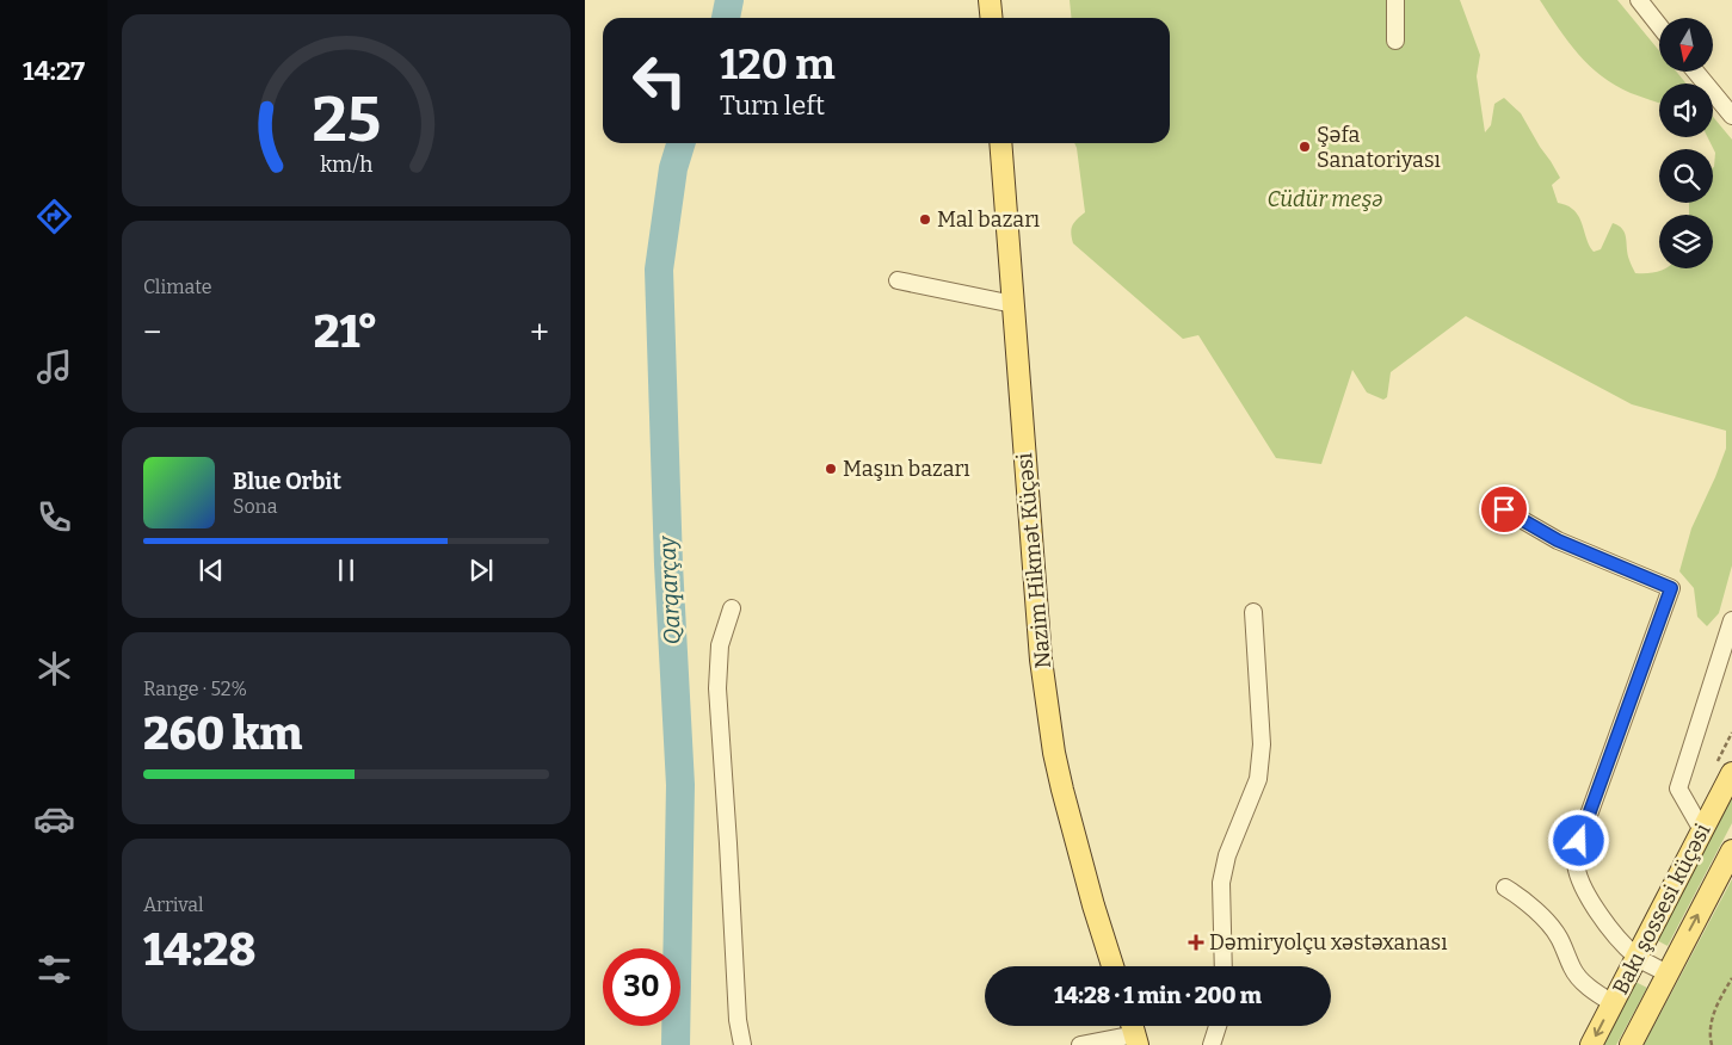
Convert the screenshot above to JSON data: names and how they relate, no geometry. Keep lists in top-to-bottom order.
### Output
{
  "streets": {
    "main road": ["Nazim Hikmət Küçəsi", "Bakı şossesi küçəsi"]
  },
  "water": ["Qarqarçay"],
  "parks": ["Cüdür meşə"],
  "places": {
    "other": ["Şəfa Sanatoriyası", "Mal bazarı", "Maşın bazarı"],
    "health": ["Dəmiryolçu xəstəxanası"]
  },
  "north": "bottom",
  "page": {
    "tabs": "14:27",
    "turn": ["120 m", "Turn left"],
    "tile": [
      "Climate",
      ["Range · 52%", "260 km"],
      ["Arrival", "14:28"]
    ],
    "heat": ["−", "21°", "+"],
    "song": ["Blue Orbit", "Sona"],
    "limit": "30",
    "trip": "14:28 · 1 min · 200 m",
    "gauge": ["25", "km/h"]
  }
}
